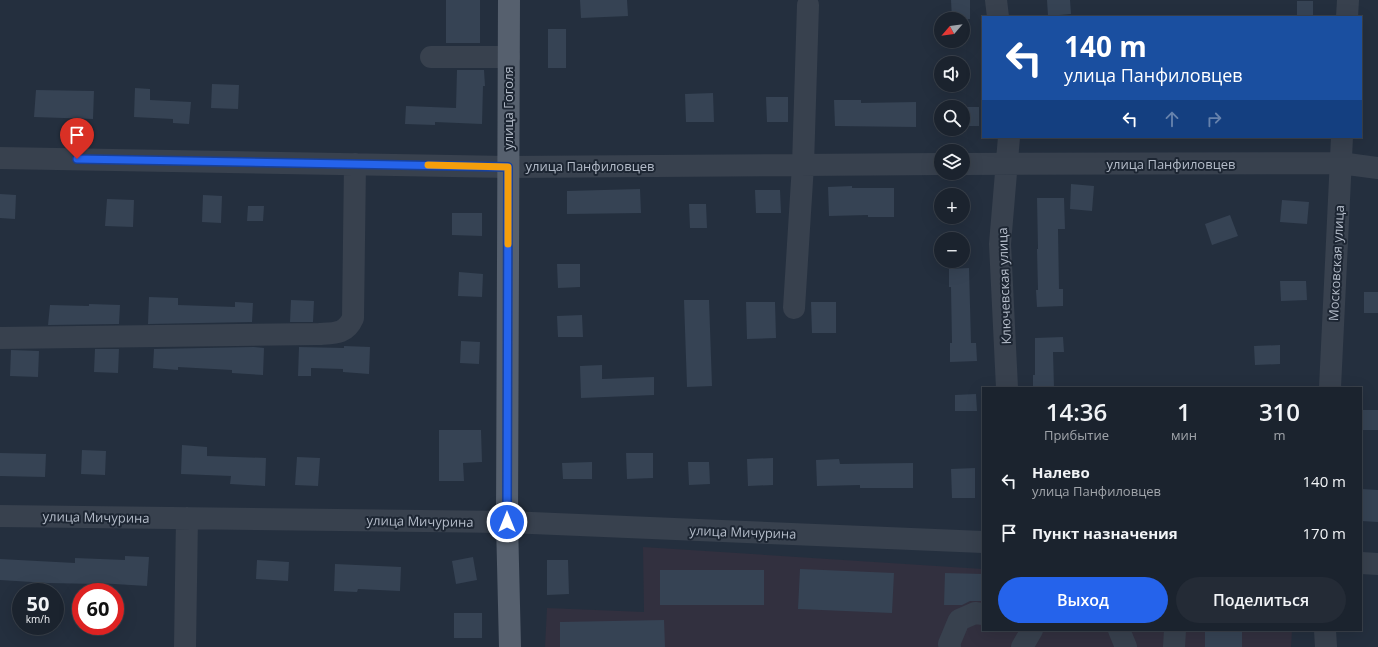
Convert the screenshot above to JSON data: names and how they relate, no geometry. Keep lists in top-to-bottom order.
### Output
{
  "streets": {
    "main road": ["улица Гоголя"],
    "street": [
      "улица Панфиловцев",
      "Московская улица",
      "Ключевская улица",
      "улица Мичурина"
    ]
  },
  "crossings": [
    ["улица Гоголя", "улица Панфиловцев"],
    ["улица Гоголя", "улица Мичурина"],
    ["улица Панфиловцев", "Московская улица"],
    ["улица Панфиловцев", "Ключевская улица"]
  ],
  "north": "bottom left",
  "page": {
    "map_buttons": ["+", "−"],
    "turn": ["140 m", "улица Панфиловцев"],
    "eta": [
      "14:36",
      "Прибытие",
      "1",
      "мин",
      "310",
      "m"
    ],
    "list": [
      {
        "name": "Налево",
        "note": "улица Панфиловцев",
        "value": "140 m"
      },
      {
        "name": "Пункт назначения",
        "value": "170 m"
      }
    ],
    "buttons": ["Выход", "Поделиться"],
    "speed": "50 km/h",
    "limit": "60"
  }
}
